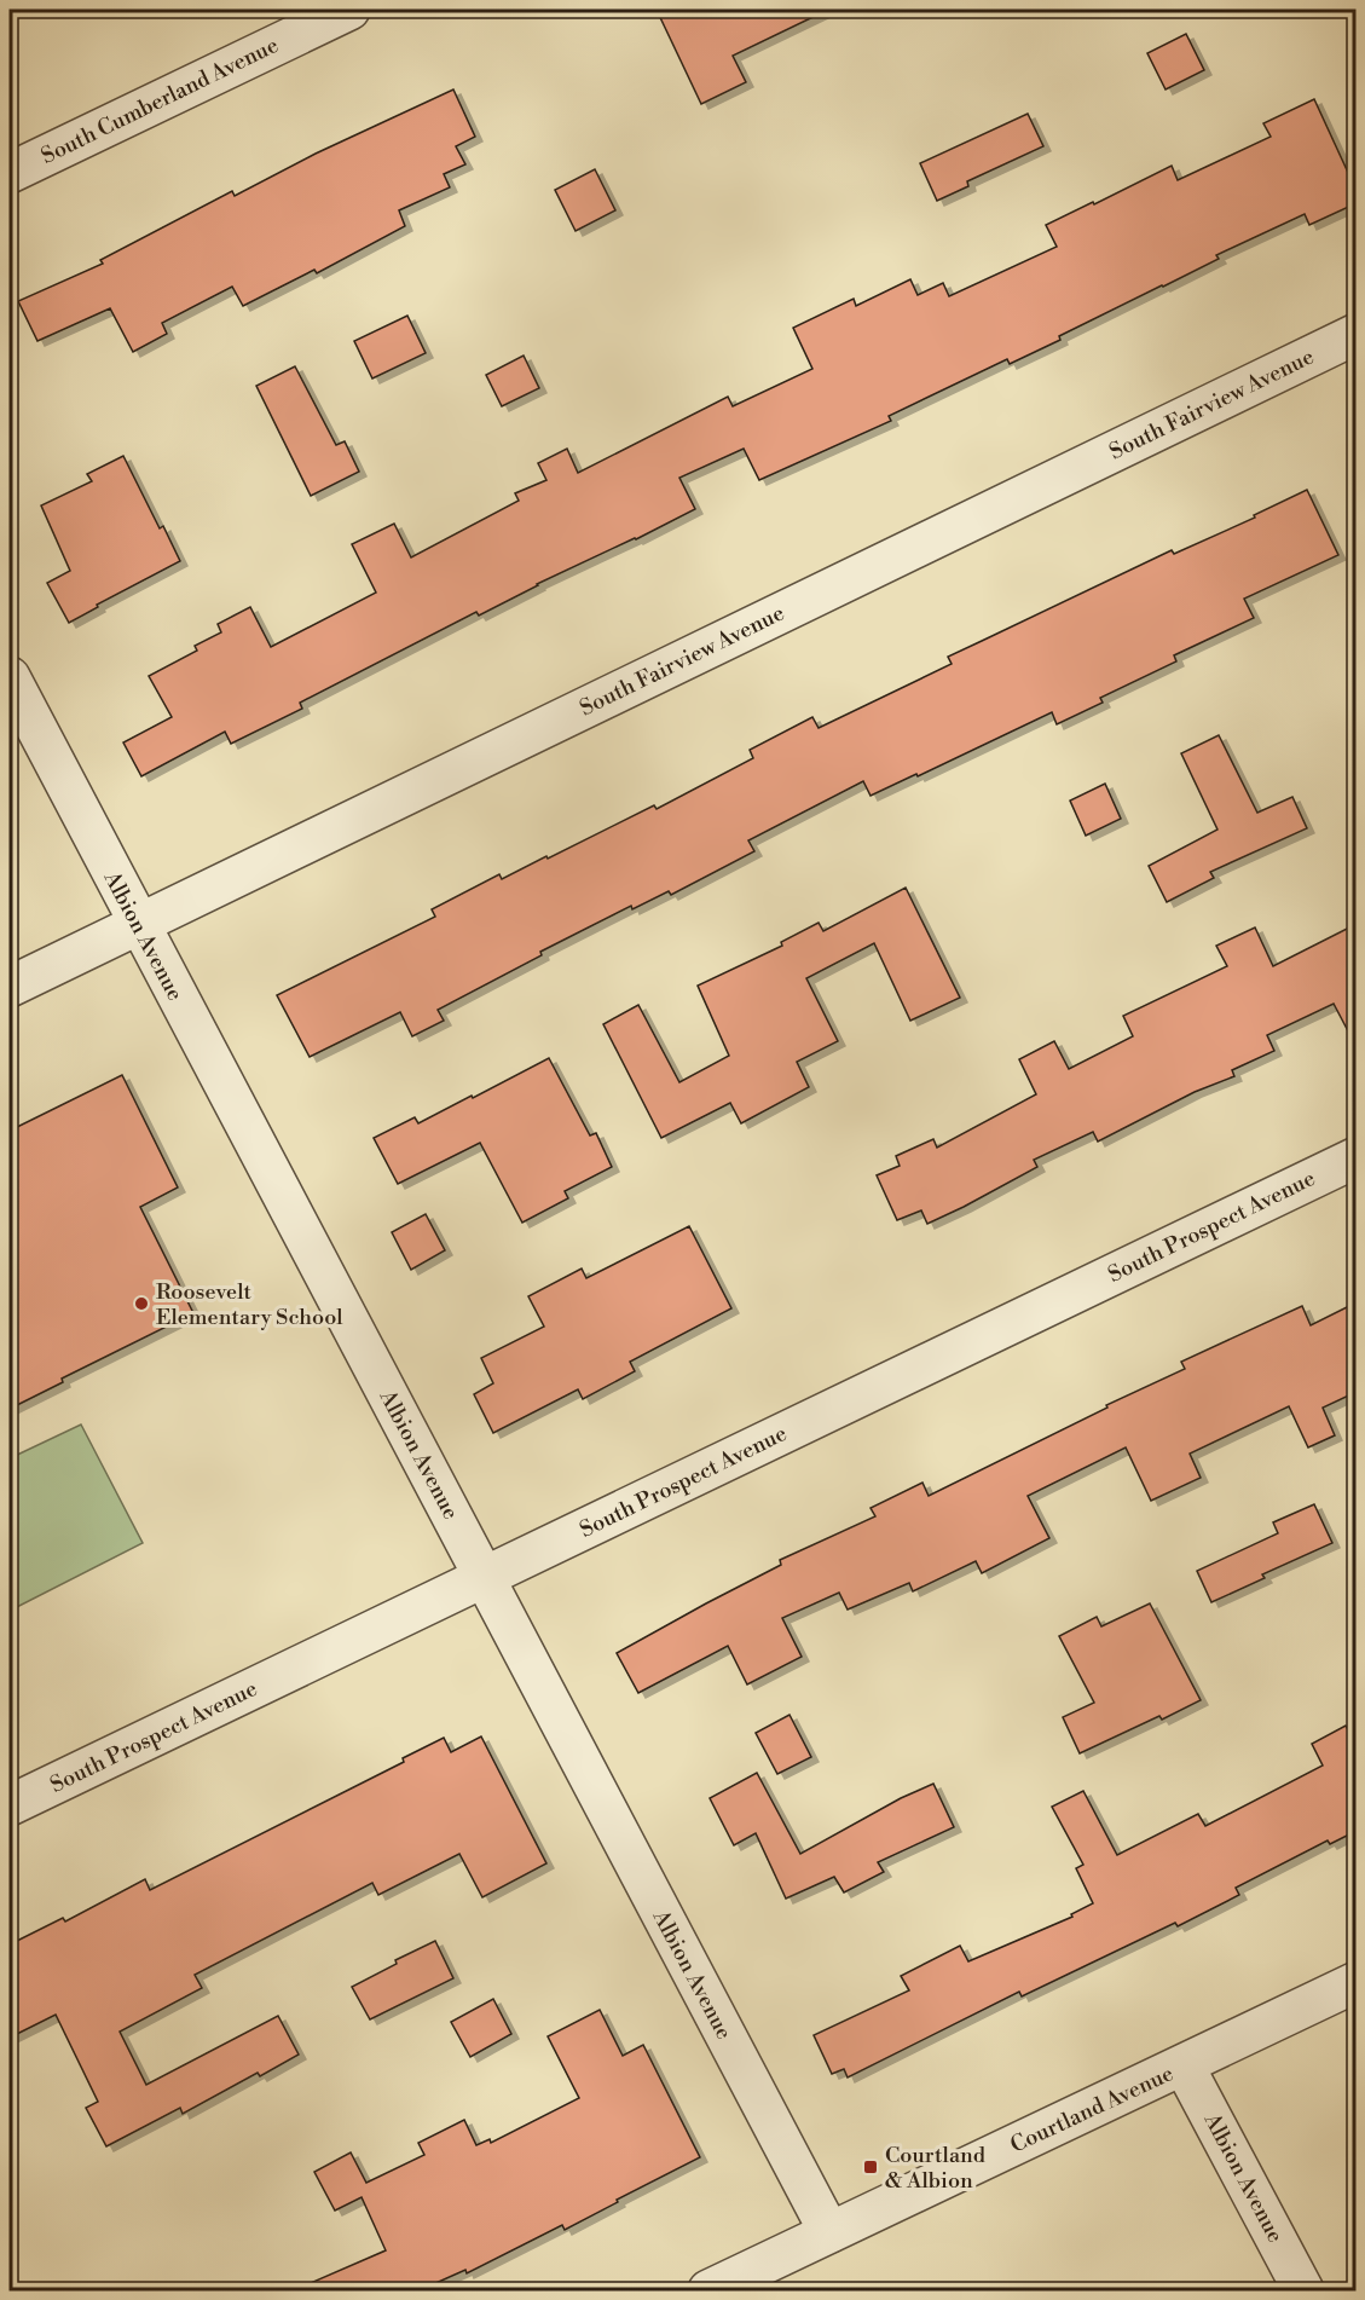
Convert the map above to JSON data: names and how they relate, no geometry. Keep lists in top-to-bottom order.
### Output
{
  "streets": {
    "street": [
      "South Cumberland Avenue",
      "South Fairview Avenue",
      "Albion Avenue",
      "South Prospect Avenue",
      "Courtland Avenue"
    ]
  },
  "crossings": [
    ["South Fairview Avenue", "Albion Avenue"],
    ["Albion Avenue", "South Prospect Avenue"],
    ["Albion Avenue", "Courtland Avenue"]
  ],
  "places": {
    "other": ["Roosevelt Elementary School"],
    "transit": ["Courtland & Albion"]
  }
}
